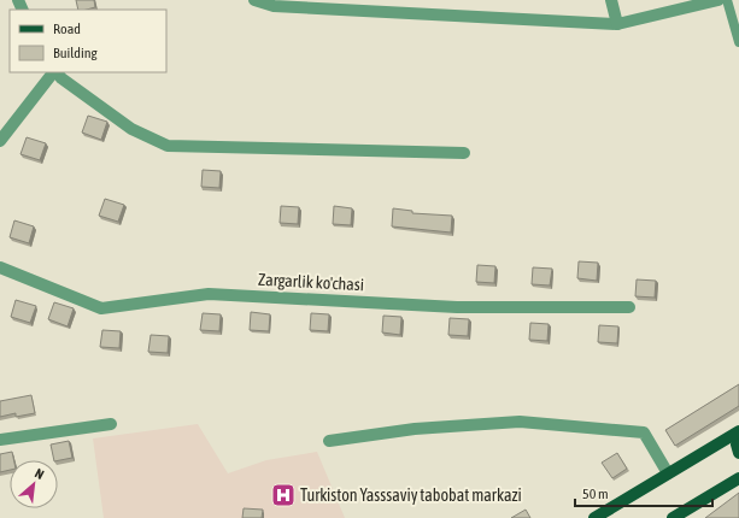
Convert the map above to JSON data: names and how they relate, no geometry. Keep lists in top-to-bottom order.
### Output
{
  "streets": {
    "street": ["Zargarlik ko'chasi"]
  },
  "places": {
    "hospital": ["Turkiston Yasssaviy tabobat markazi"]
  },
  "legend": ["Road", "Building"],
  "scale_bar": "50 m",
  "north": "top right"
}
